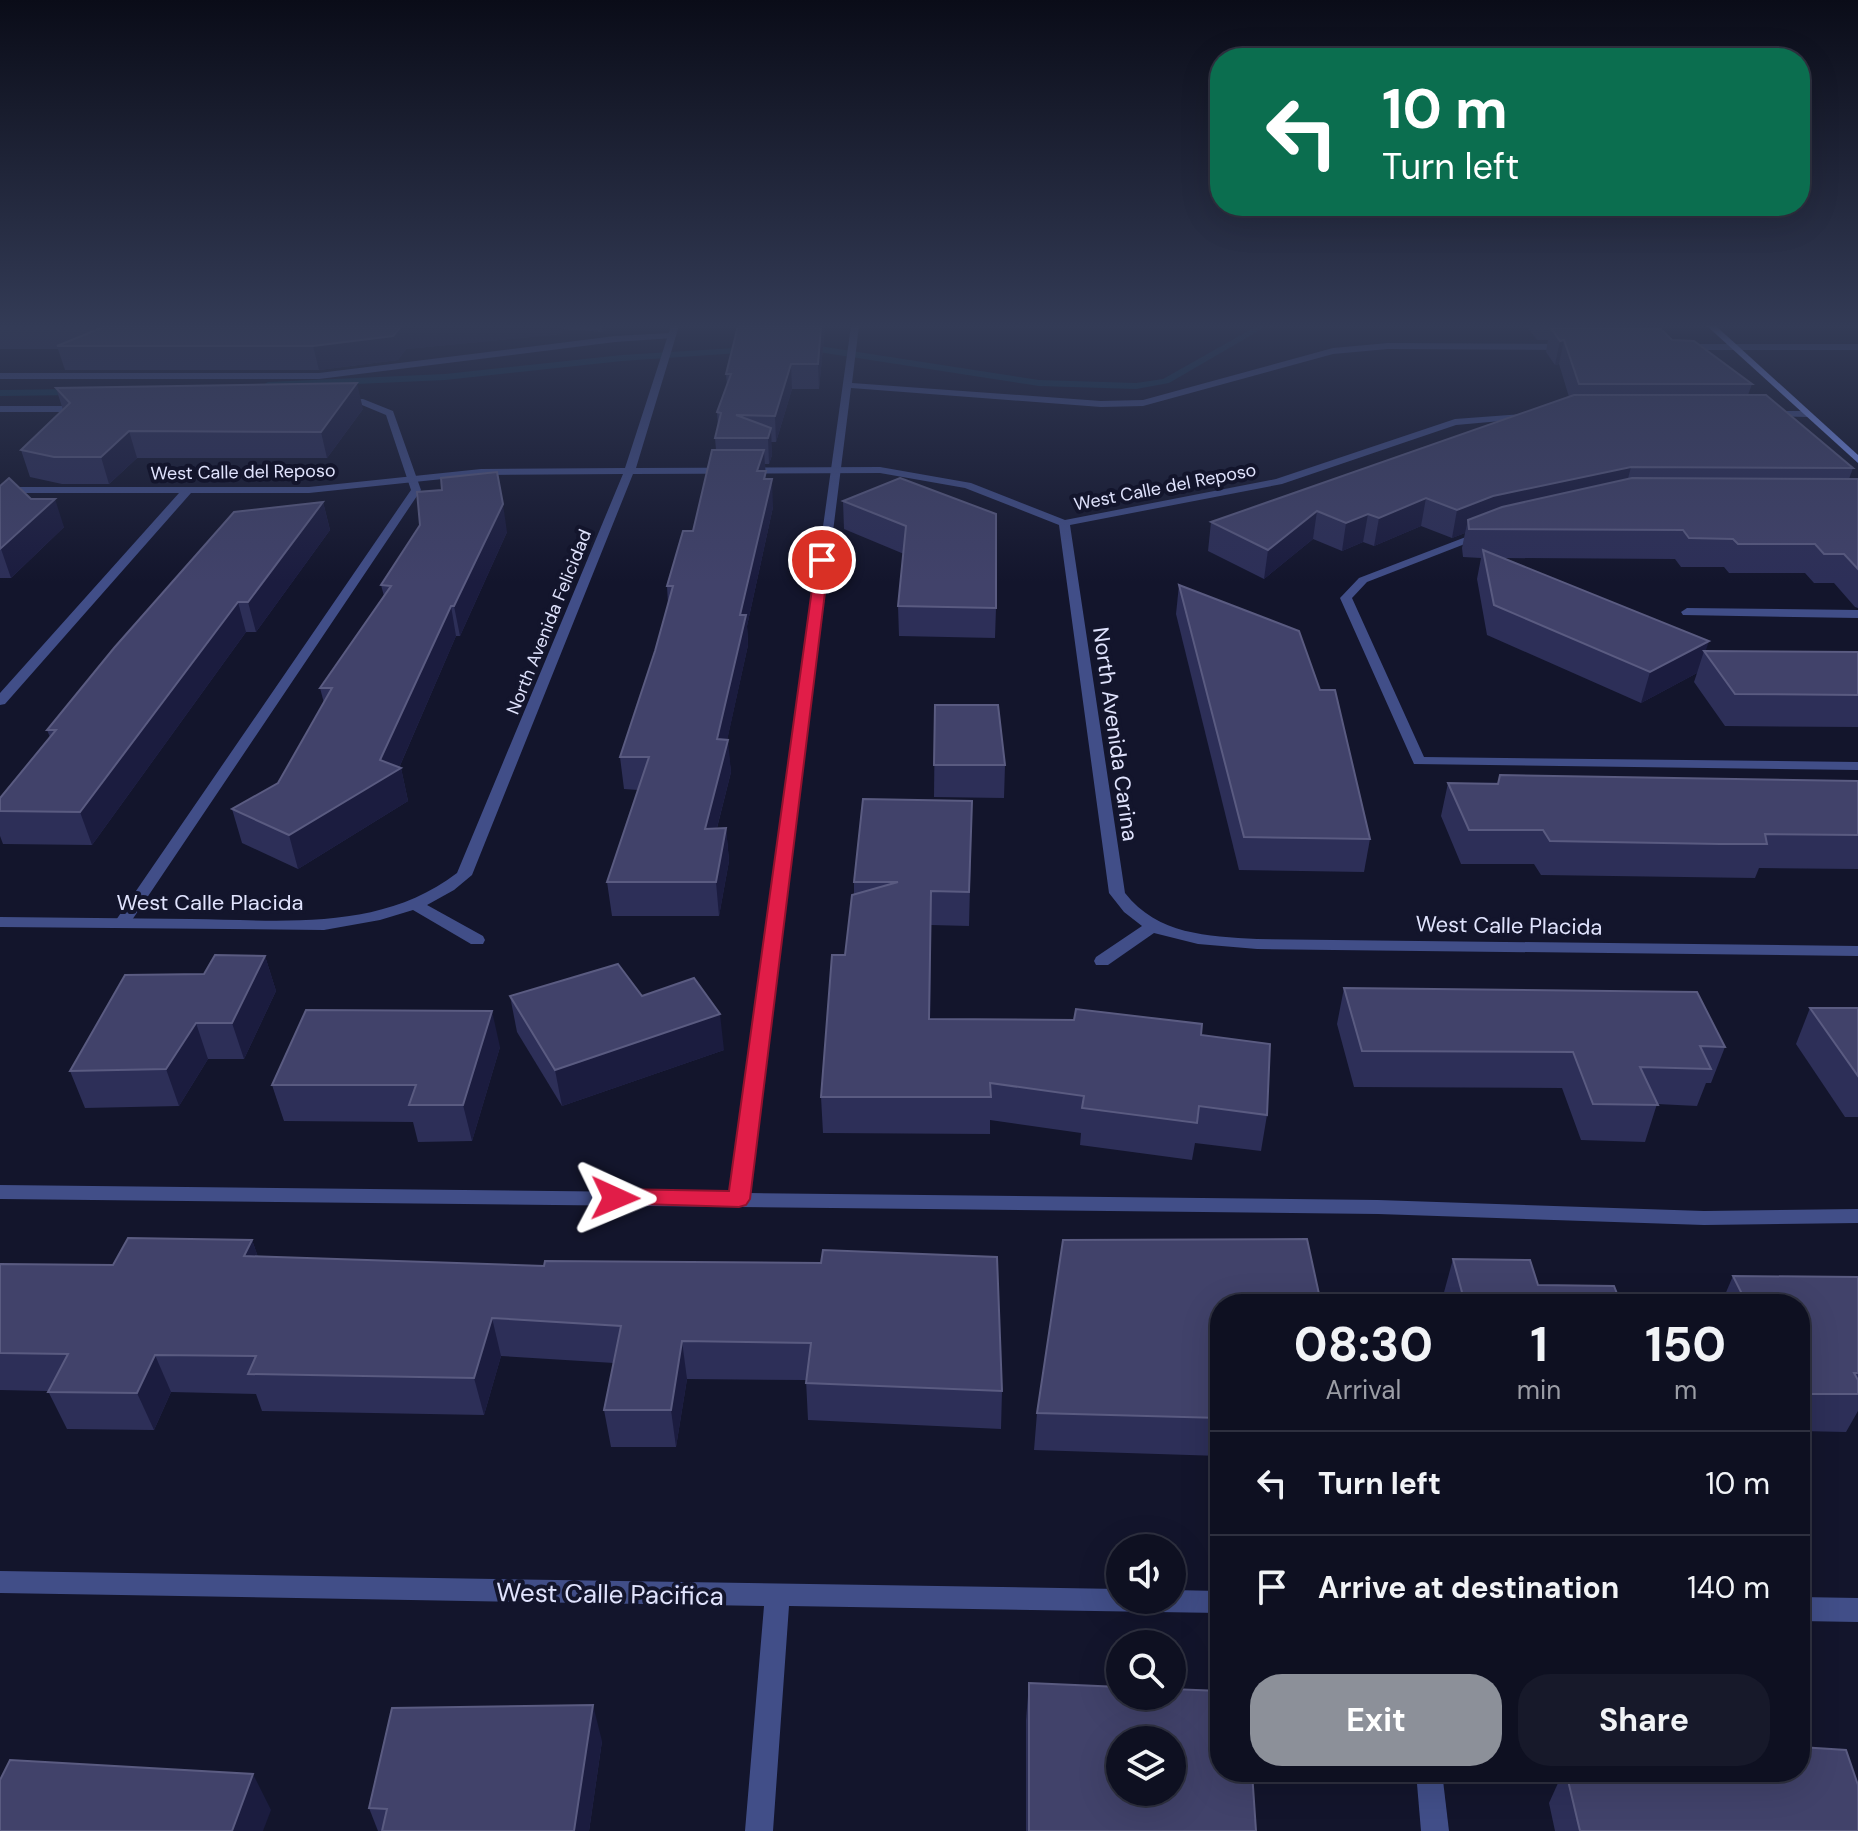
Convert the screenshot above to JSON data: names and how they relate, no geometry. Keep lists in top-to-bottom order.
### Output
{
  "streets": {
    "street": [
      "West Calle del Reposo",
      "North Avenida Felicidad",
      "North Avenida Carina",
      "West Calle Placida",
      "West Calle Pacifica"
    ]
  },
  "crossings": [
    ["West Calle del Reposo", "North Avenida Felicidad"],
    ["West Calle del Reposo", "North Avenida Carina"],
    ["North Avenida Felicidad", "West Calle Placida"],
    ["North Avenida Carina", "West Calle Placida"]
  ],
  "page": {
    "turn": ["10 m", "Turn left"],
    "eta": [
      "08:30",
      "Arrival",
      "1",
      "min",
      "150",
      "m"
    ],
    "list": [
      {
        "name": "Turn left",
        "value": "10 m"
      },
      {
        "name": "Arrive at destination",
        "value": "140 m"
      }
    ],
    "buttons": ["Exit", "Share"]
  }
}
